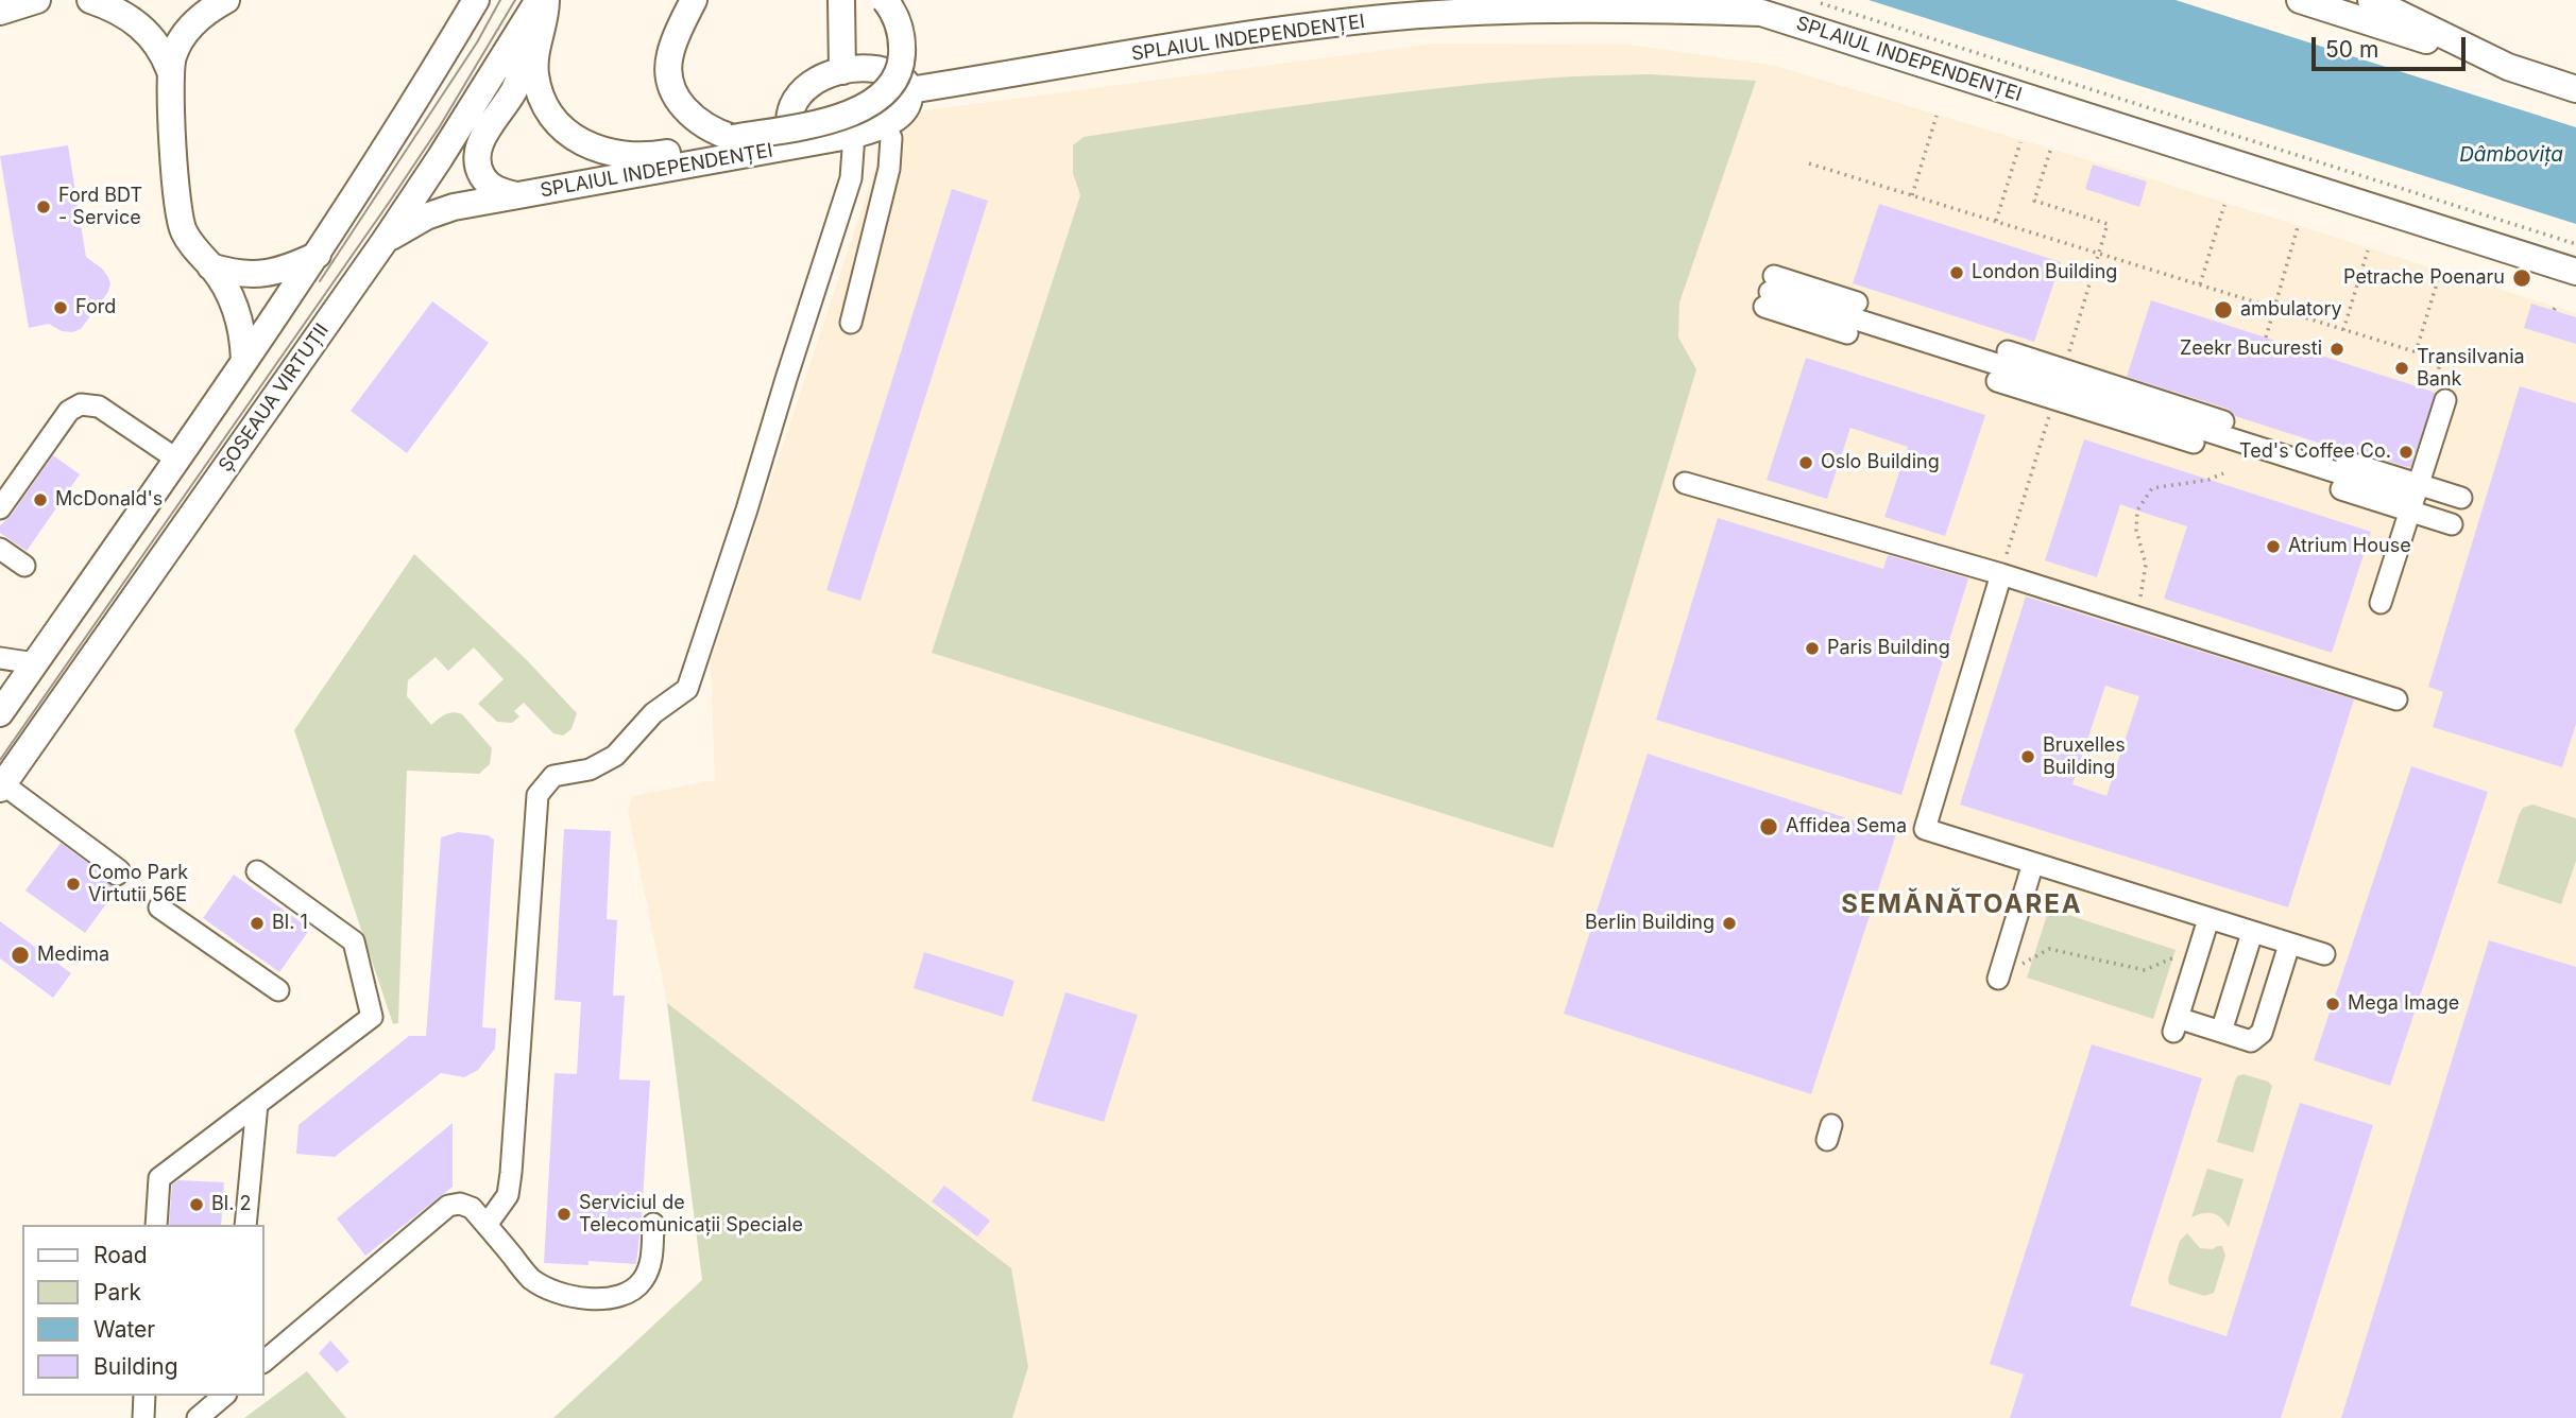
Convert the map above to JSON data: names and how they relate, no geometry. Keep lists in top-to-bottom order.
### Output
{
  "streets": {
    "main road": ["SPLAIUL INDEPENDENȚEI", "ȘOSEAUA VIRTUȚII"]
  },
  "crossings": [
    ["SPLAIUL INDEPENDENȚEI", "ȘOSEAUA VIRTUȚII"]
  ],
  "districts": ["SEMĂNĂTOAREA"],
  "water": ["Dâmbovița"],
  "places": [
    "Ford BDT - Service",
    "London Building",
    "Petrache Poenaru",
    "Ford",
    "ambulatory",
    "Zeekr Bucuresti",
    "Transilvania Bank",
    "Ted's Coffee Co.",
    "Oslo Building",
    "McDonald's",
    "Atrium House",
    "Paris Building",
    "Bruxelles Building",
    "Affidea Sema",
    "Como Park Virtutii 56E",
    "Bl. 1",
    "Berlin Building",
    "Medima",
    "Mega Image",
    "Bl. 2",
    "Serviciul de Telecomunicații Speciale"
  ],
  "legend": [
    "Road",
    "Park",
    "Water",
    "Building"
  ],
  "scale_bar": "50 m"
}
